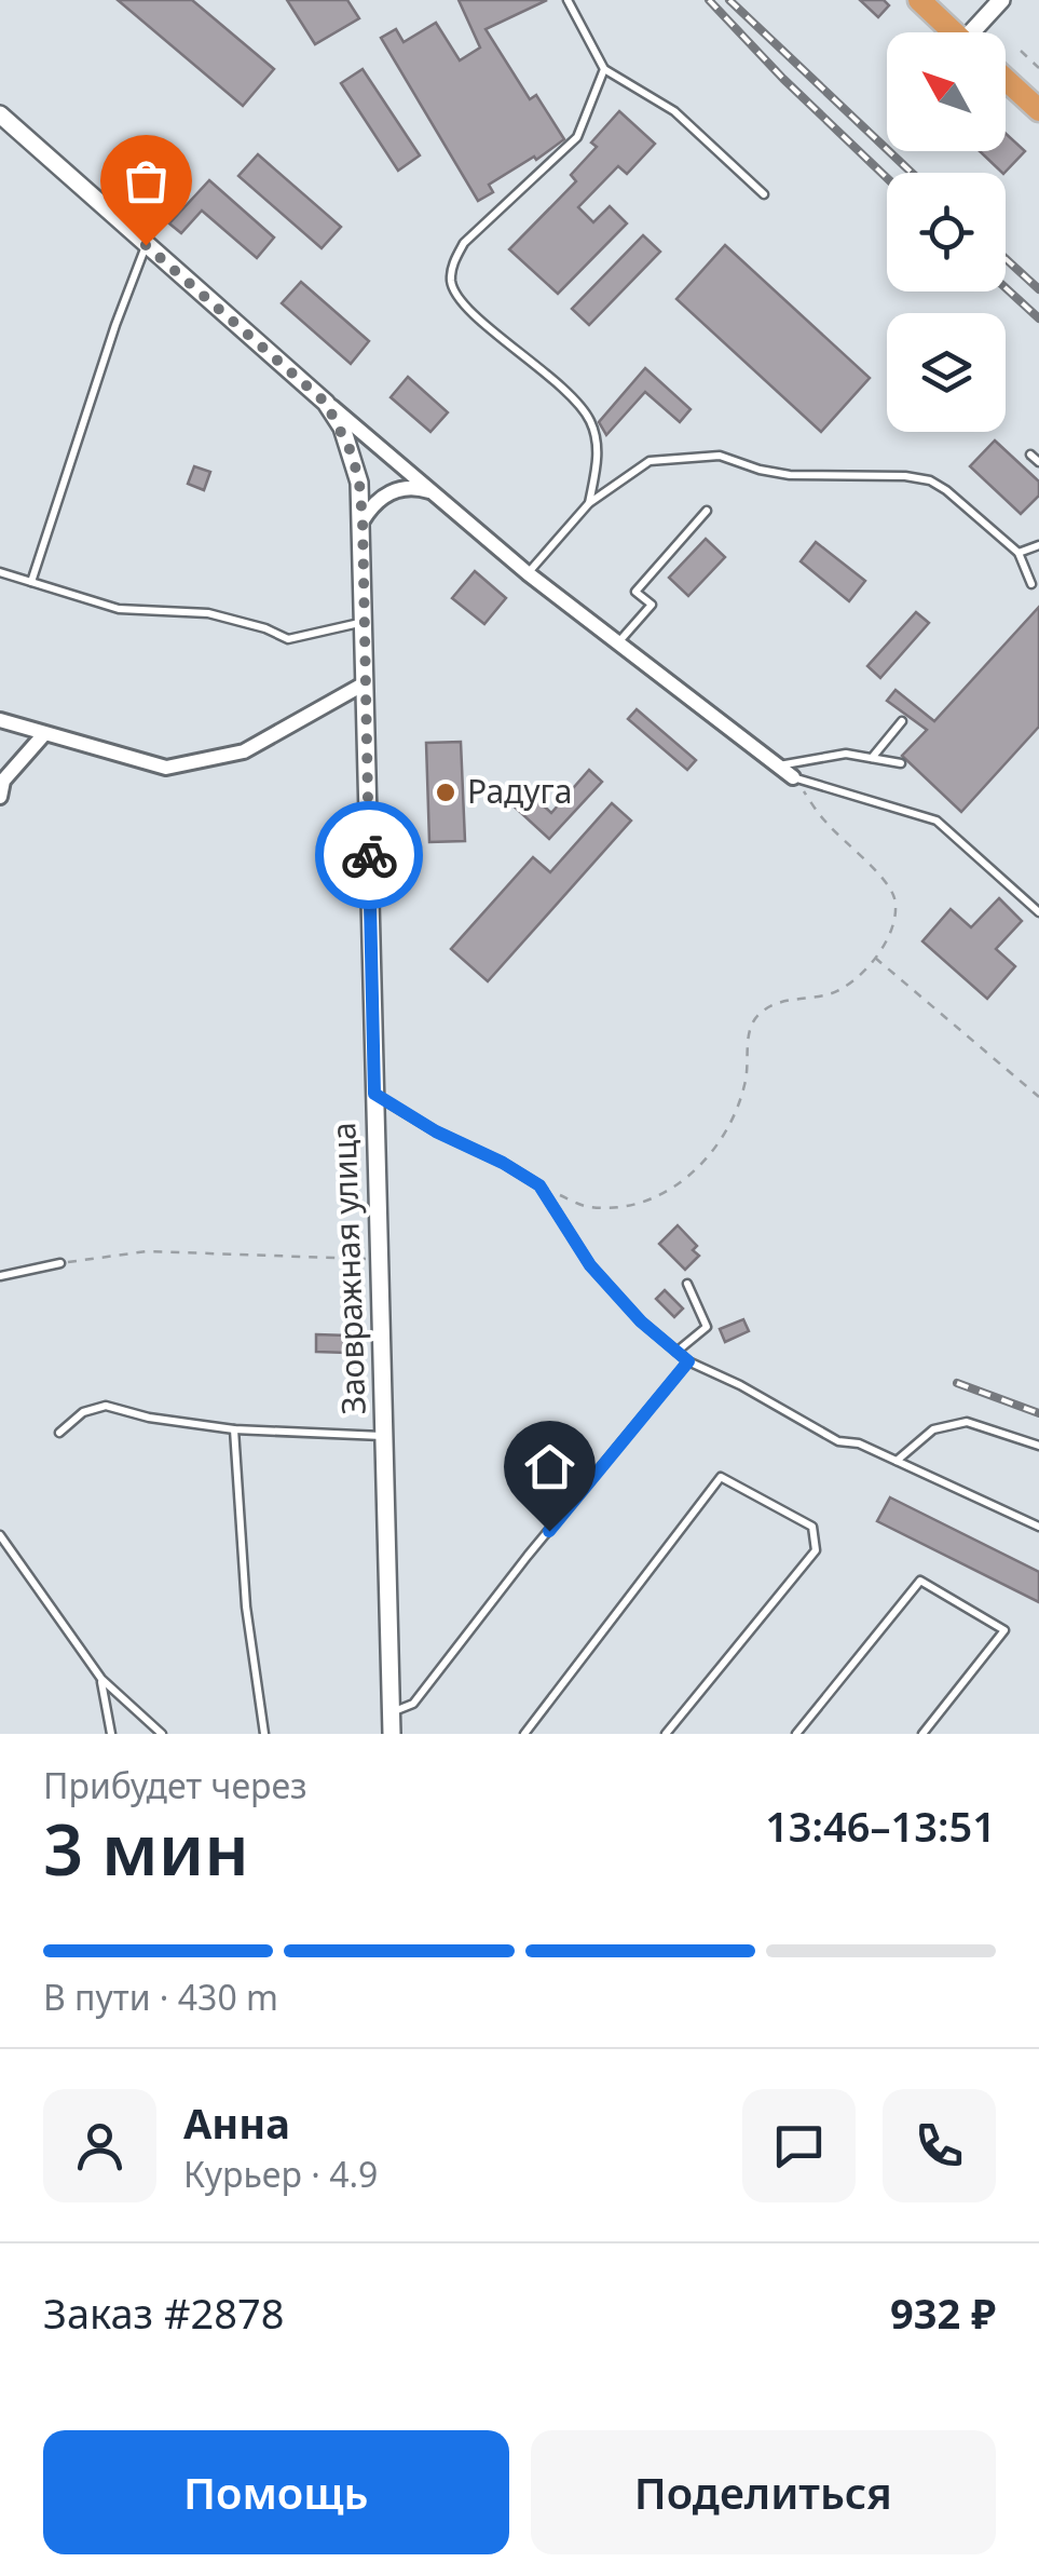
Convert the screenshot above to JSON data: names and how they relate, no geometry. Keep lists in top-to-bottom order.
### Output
{
  "streets": {
    "street": ["Заовражная улица"]
  },
  "places": ["Радуга"],
  "north": "top left",
  "page": {
    "heading": ["3 мин", "Прибудет через", "13:46–13:51"],
    "panel": [
      "Анна",
      "Курьер · 4.9",
      "Заказ #2878",
      "932 ₽"
    ],
    "bar": "В пути · 430 m",
    "buttons": ["Помощь", "Поделиться"]
  }
}
